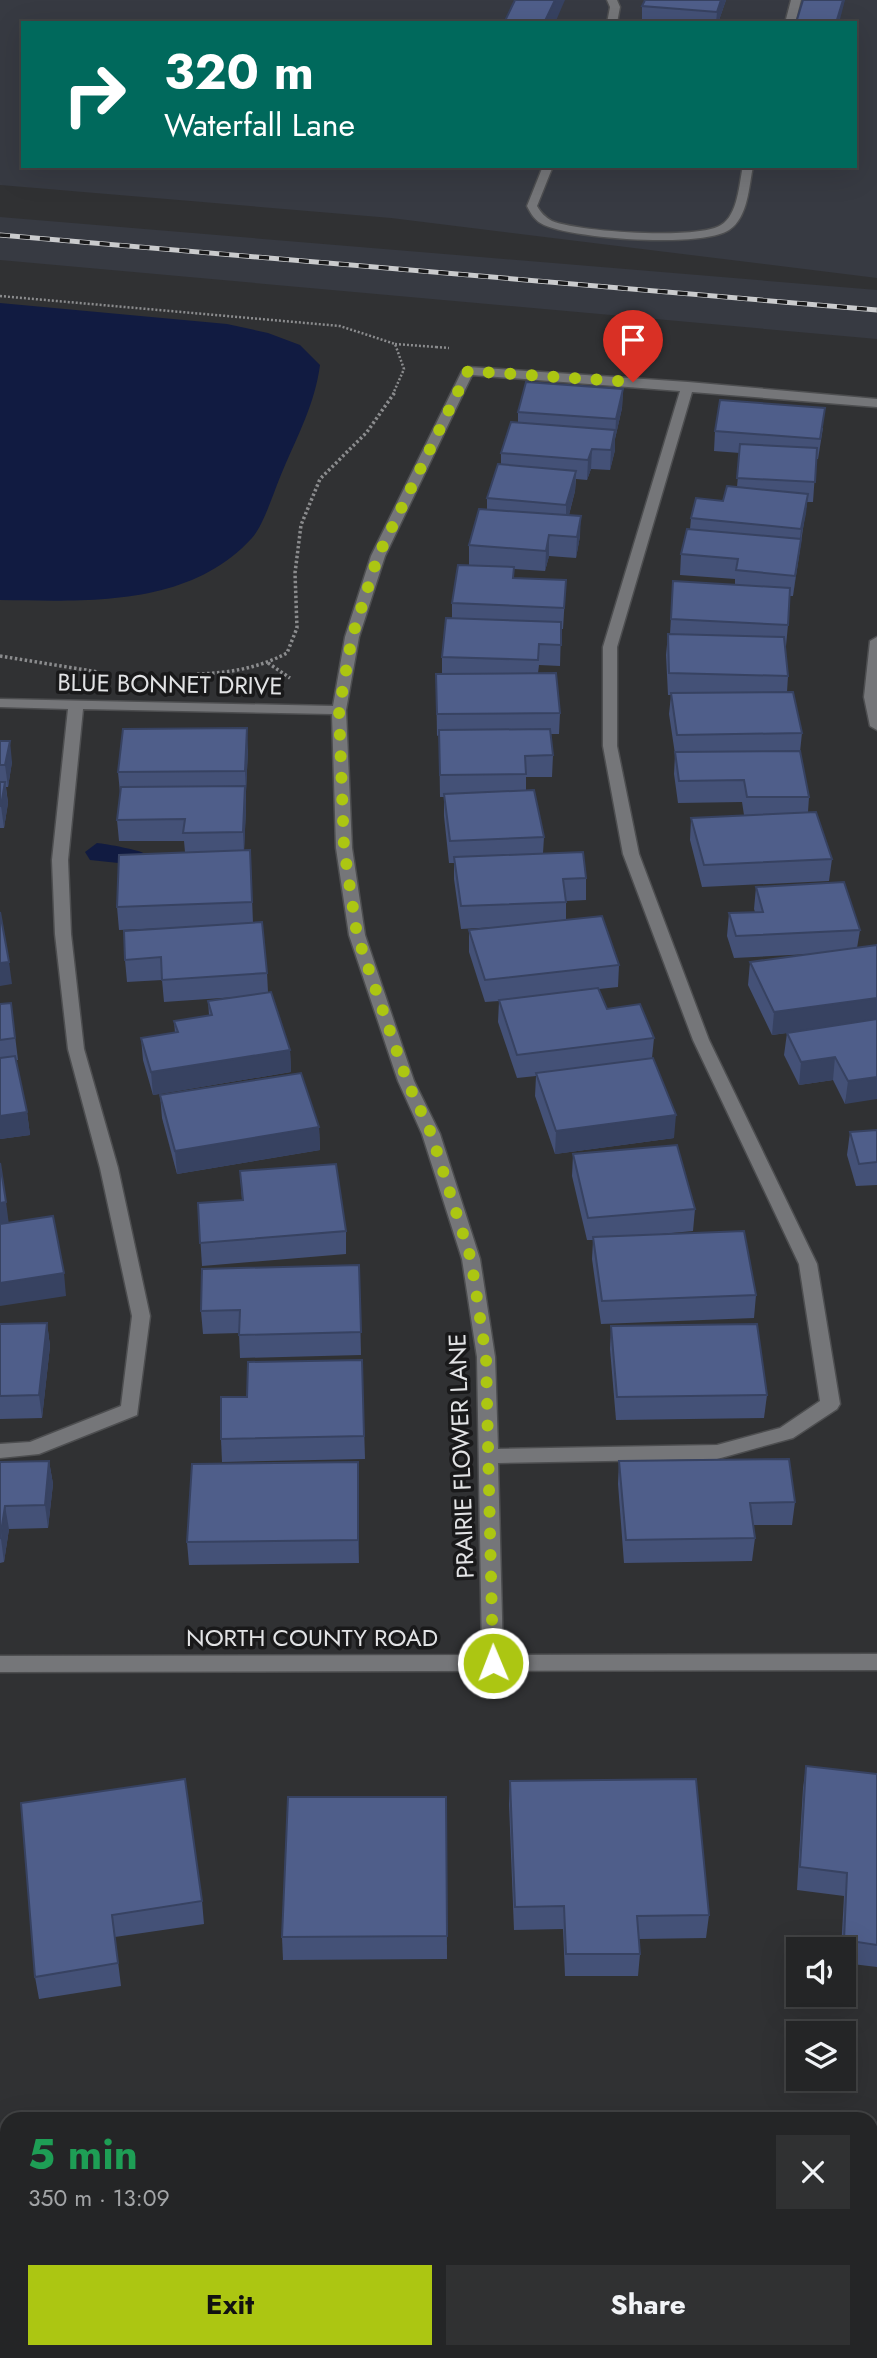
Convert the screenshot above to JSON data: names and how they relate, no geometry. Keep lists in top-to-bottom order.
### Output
{
  "streets": {
    "street": ["BLUE BONNET DRIVE", "PRAIRIE FLOWER LANE", "NORTH COUNTY ROAD"]
  },
  "crossings": [
    ["BLUE BONNET DRIVE", "PRAIRIE FLOWER LANE"],
    ["PRAIRIE FLOWER LANE", "NORTH COUNTY ROAD"]
  ],
  "page": {
    "turn": ["320 m", "Waterfall Lane"],
    "heading": ["5 min", "350 m · 13:09"],
    "buttons": ["Exit", "Share"]
  }
}
